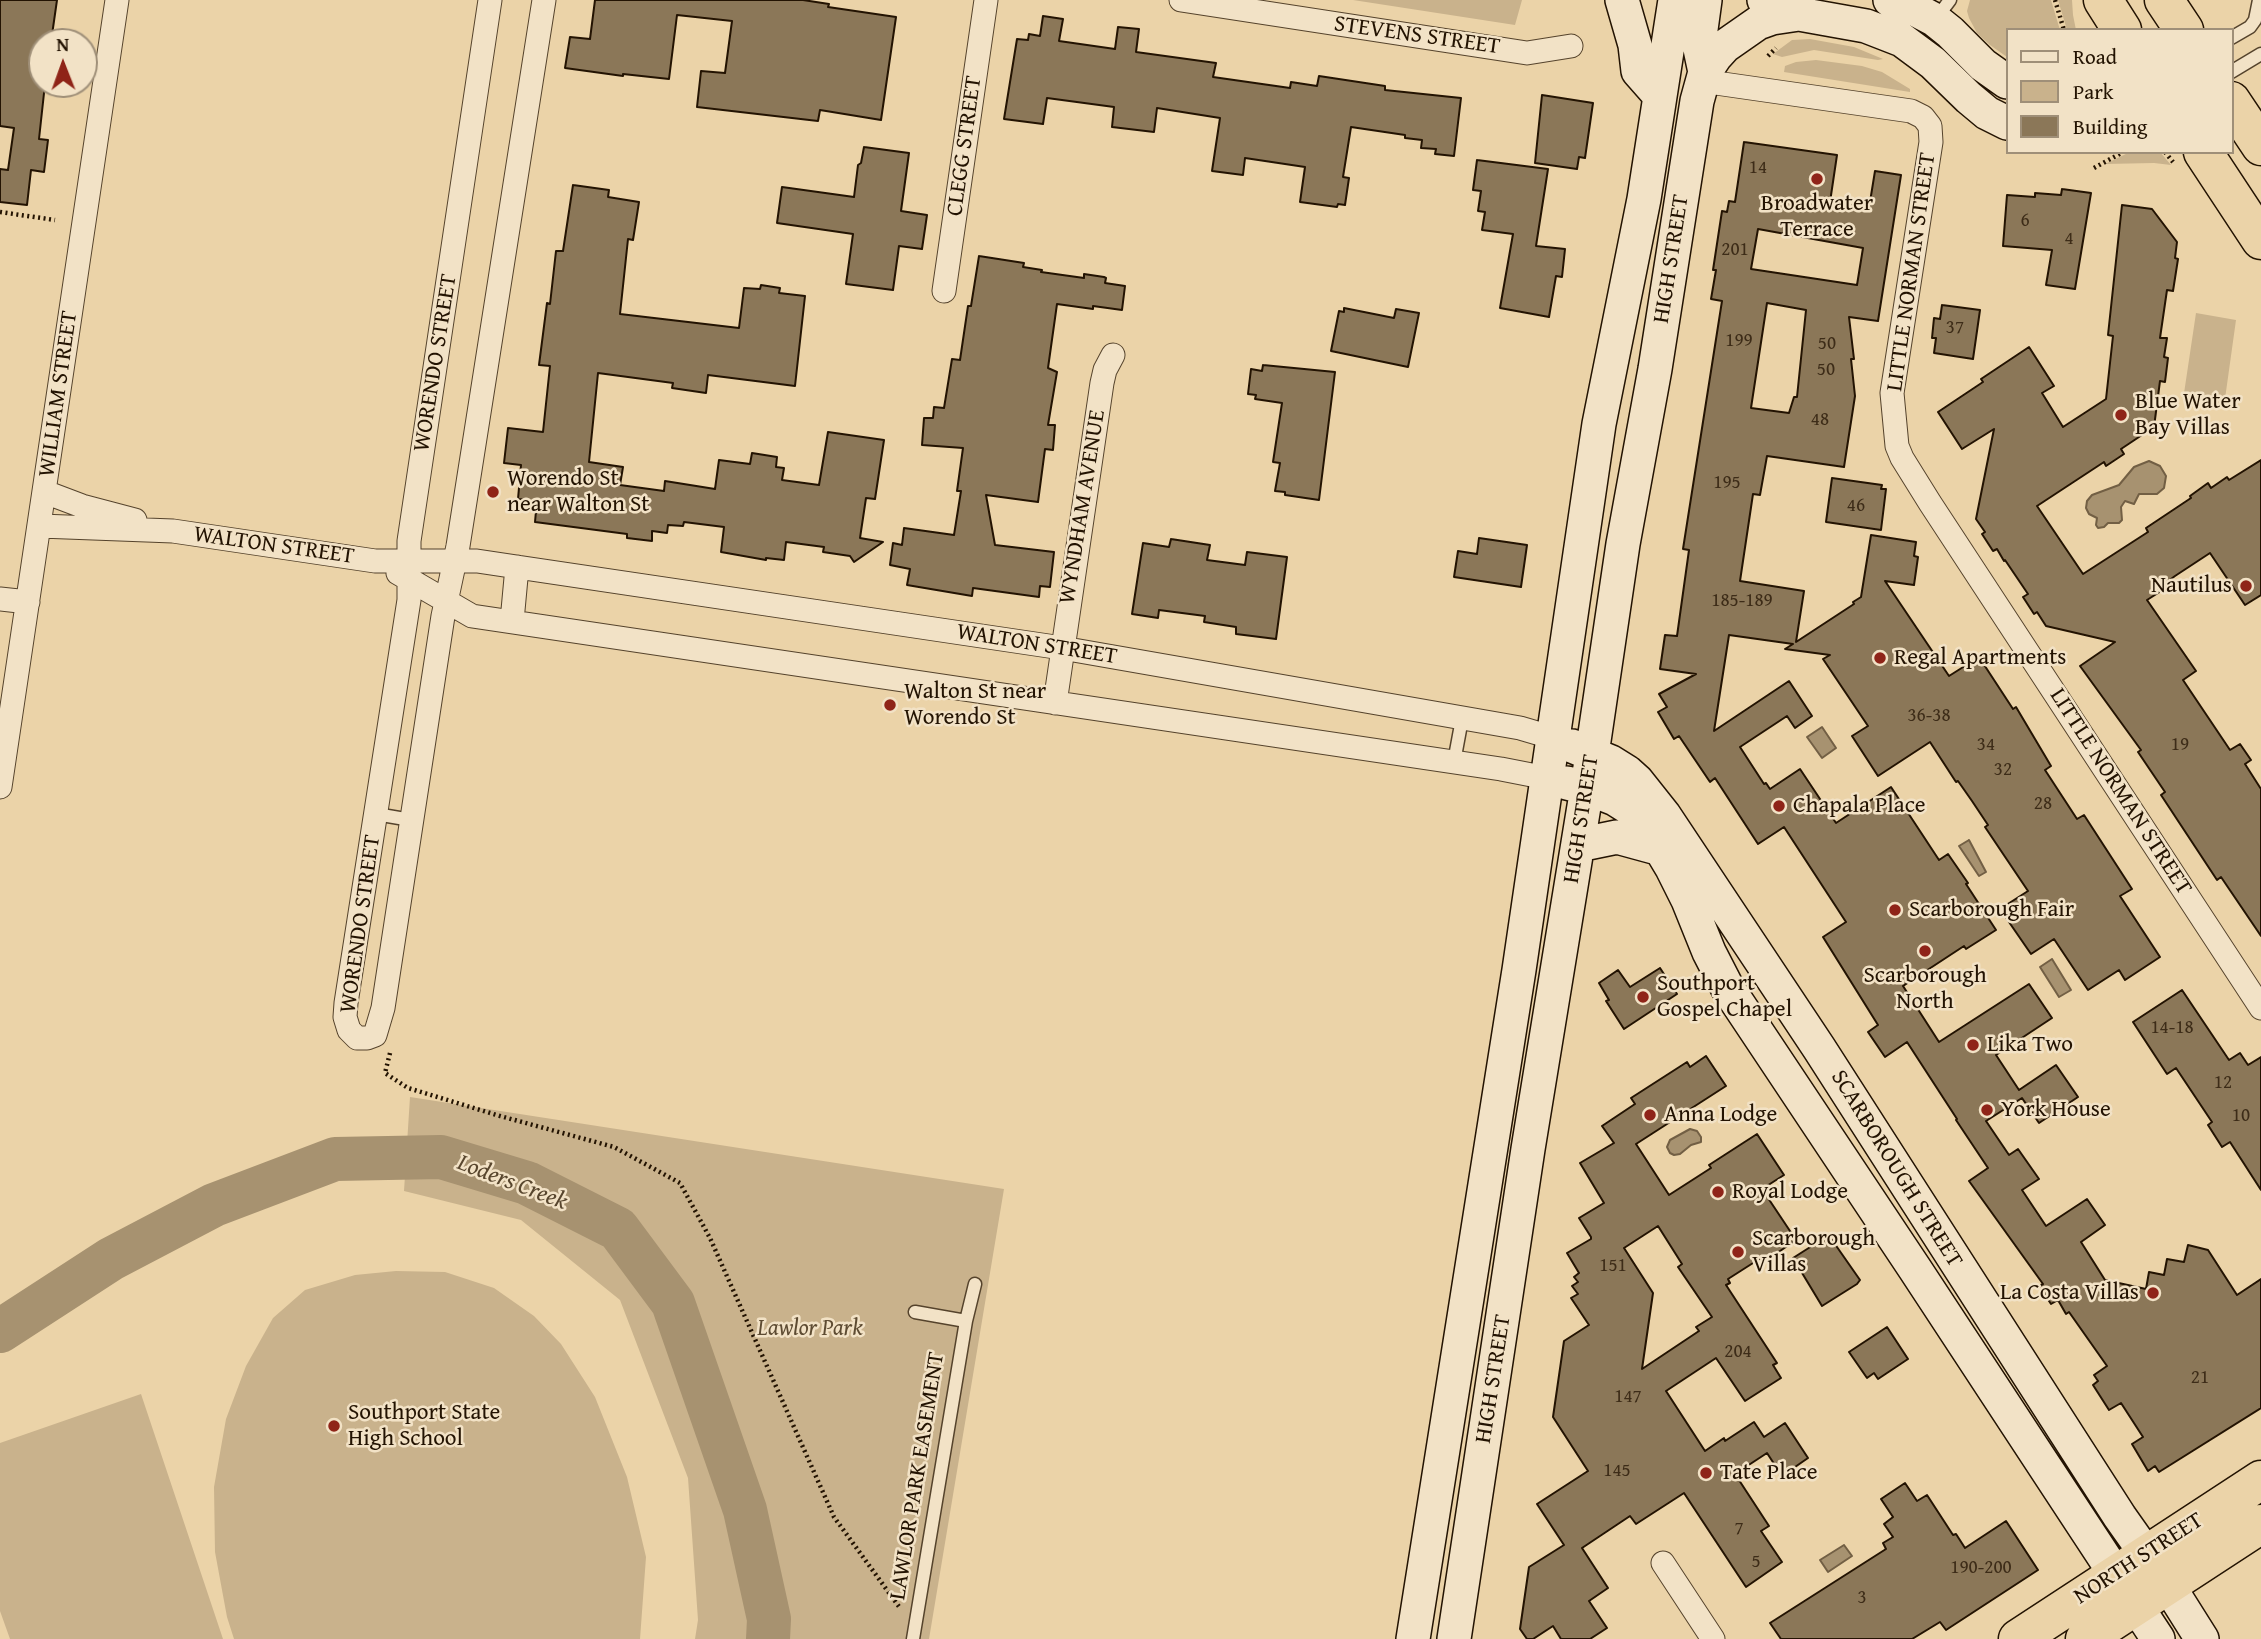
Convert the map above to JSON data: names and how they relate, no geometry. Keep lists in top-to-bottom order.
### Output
{
  "streets": {
    "highway": ["NORTH STREET"],
    "main road": ["HIGH STREET", "SCARBOROUGH STREET"],
    "street": [
      "STEVENS STREET",
      "CLEGG STREET",
      "LITTLE NORMAN STREET",
      "WORENDO STREET",
      "WILLIAM STREET",
      "WYNDHAM AVENUE",
      "WALTON STREET"
    ],
    "lane": ["LAWLOR PARK EASEMENT"]
  },
  "crossings": [
    ["HIGH STREET", "LITTLE NORMAN STREET"],
    ["HIGH STREET", "WALTON STREET"],
    ["HIGH STREET", "SCARBOROUGH STREET"],
    ["WORENDO STREET", "WALTON STREET"],
    ["WILLIAM STREET", "WALTON STREET"],
    ["WYNDHAM AVENUE", "WALTON STREET"],
    ["WALTON STREET", "SCARBOROUGH STREET"],
    ["SCARBOROUGH STREET", "NORTH STREET"]
  ],
  "water": ["Loders Creek"],
  "parks": ["Lawlor Park"],
  "places": [
    "Broadwater Terrace",
    "Blue Water Bay Villas",
    "Worendo St near Walton St",
    "Nautilus",
    "Regal Apartments",
    "Walton St near Worendo St",
    "Chapala Place",
    "Scarborough Fair",
    "Scarborough North",
    "Southport Gospel Chapel",
    "Lika Two",
    "York House",
    "Anna Lodge",
    "Royal Lodge",
    "Scarborough Villas",
    "La Costa Villas",
    "Southport State High School",
    "Tate Place"
  ],
  "house_numbers": [
    "14",
    "6",
    "4",
    "201",
    "37",
    "199",
    "50",
    "50",
    "48",
    "195",
    "46",
    "185-189",
    "36-38",
    "34",
    "19",
    "32",
    "28",
    "14-18",
    "12",
    "10",
    "151",
    "204",
    "21",
    "147",
    "145",
    "7",
    "5",
    "190-200",
    "3"
  ],
  "legend": ["Road", "Park", "Building"],
  "north": "top"
}
